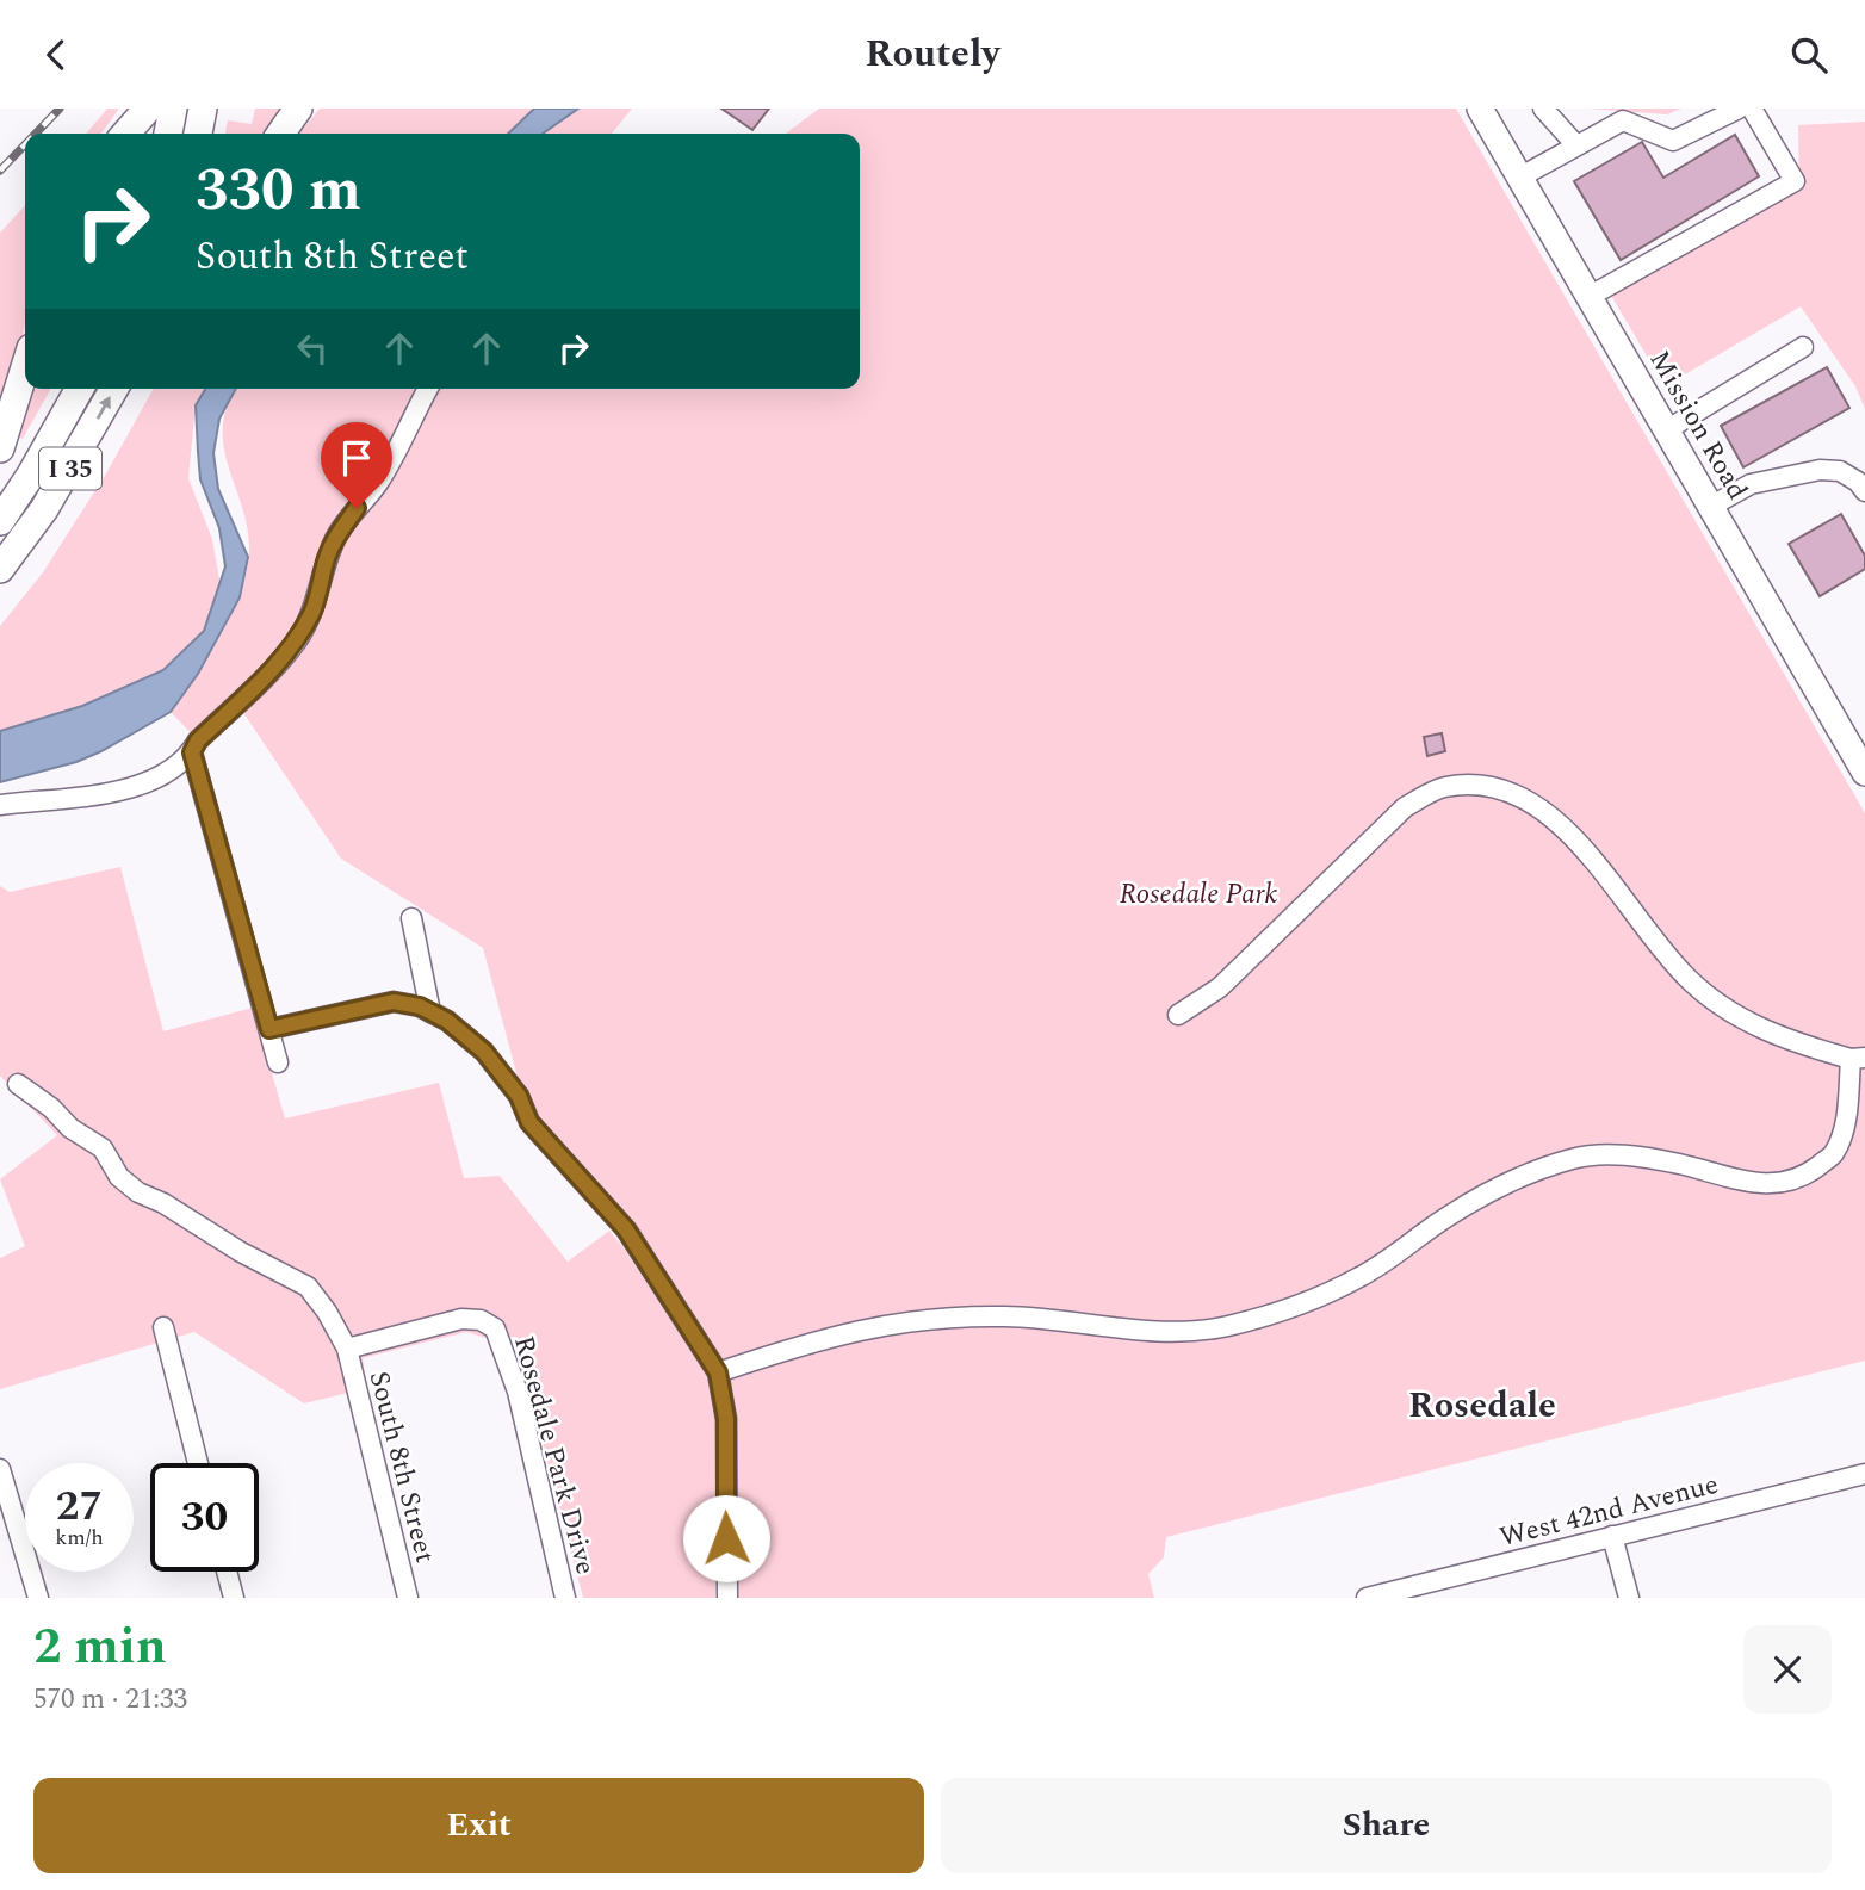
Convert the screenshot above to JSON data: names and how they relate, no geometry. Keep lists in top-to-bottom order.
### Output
{
  "streets": {
    "highway": ["I 35"],
    "main road": ["Mission Road"],
    "street": ["Rosedale Park Drive", "South 8th Street", "West 42nd Avenue"]
  },
  "crossings": [
    ["Rosedale Park Drive", "South 8th Street"]
  ],
  "districts": ["Rosedale"],
  "parks": ["Rosedale Park"],
  "page": {
    "header": "Routely",
    "turn": ["330 m", "South 8th Street"],
    "speed": "27 km/h",
    "limit": "30",
    "heading": ["2 min", "570 m · 21:33"],
    "buttons": ["Exit", "Share"]
  }
}
